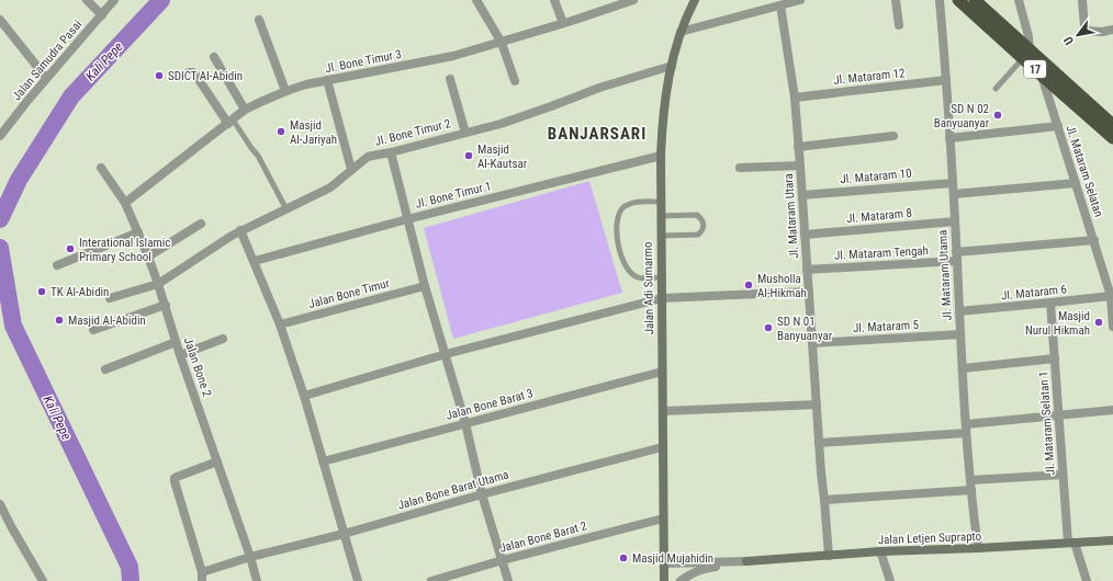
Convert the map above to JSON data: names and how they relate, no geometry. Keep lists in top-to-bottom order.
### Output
{
  "streets": {
    "highway": ["17"],
    "main road": ["Jalan Adi Sumarmo", "Jalan Letjen Suprapto"],
    "street": [
      "Jalan Samudra Pasai",
      "Jl. Bone Timur 3",
      "Jl. Mataram 12",
      "Jl. Bone Timur 2",
      "Jl. Mataram Selatan",
      "Jl. Mataram 10",
      "Jl. Bone Timur 1",
      "Jl. Mataram Utara",
      "Jl. Mataram 8",
      "Jl. Mataram Tengah",
      "Jl. Mataram Utama",
      "Jl. Mataram 6",
      "Jalan Bone Timur",
      "Jl. Mataram 5",
      "Jalan Bone 2",
      "Jalan Bone Barat 3",
      "Jl. Mataram Selatan 1",
      "Jalan Bone Barat Utama",
      "Jalan Bone Barat 2"
    ]
  },
  "crossings": [
    ["Jl. Bone Timur 3", "Jalan Bone 2"],
    ["17", "Jl. Mataram Selatan"],
    ["Jl. Mataram 12", "Jl. Mataram Utara"],
    ["Jl. Mataram 12", "Jl. Mataram Utama"],
    ["Jl. Bone Timur 2", "Jalan Adi Sumarmo"],
    ["Jl. Bone Timur 2", "Jalan Bone 2"],
    ["Jl. Mataram Selatan", "Jl. Mataram Tengah"],
    ["Jl. Mataram Selatan", "Jl. Mataram 6"],
    ["Jl. Mataram 10", "Jl. Mataram Utara"],
    ["Jl. Mataram 10", "Jl. Mataram Utama"],
    ["Jl. Bone Timur 1", "Jalan Adi Sumarmo"],
    ["Jl. Mataram Utara", "Jl. Mataram 8"],
    ["Jl. Mataram Utara", "Jl. Mataram Tengah"],
    ["Jl. Mataram Utara", "Jl. Mataram 5"],
    ["Jl. Mataram Utara", "Jalan Letjen Suprapto"],
    ["Jl. Mataram 8", "Jl. Mataram Utama"],
    ["Jl. Mataram Tengah", "Jl. Mataram Utama"],
    ["Jl. Mataram Utama", "Jl. Mataram 6"],
    ["Jl. Mataram Utama", "Jl. Mataram 5"],
    ["Jl. Mataram Utama", "Jalan Letjen Suprapto"],
    ["Jalan Adi Sumarmo", "Jalan Bone Barat 3"],
    ["Jalan Adi Sumarmo", "Jalan Bone Barat Utama"],
    ["Jalan Adi Sumarmo", "Jalan Bone Barat 2"],
    ["Jl. Mataram 6", "Jl. Mataram Selatan 1"],
    ["Jalan Bone 2", "Jalan Bone Barat Utama"],
    ["Jl. Mataram Selatan 1", "Jalan Letjen Suprapto"]
  ],
  "districts": ["BANJARSARI"],
  "water": ["Kali Pepe"],
  "places": [
    "SDICT Al-Abidin",
    "SD N 02 Banyuanyar",
    "Masjid Al-Jariyah",
    "Masjid Al-Kautsar",
    "Interational Islamic Primary School",
    "Musholla Al-Hikmah",
    "TK Al-Abidin",
    "Masjid Al-Abidin",
    "Masjid Nurul Hikmah",
    "SD N 01 Banyuanyar",
    "Masjid Mujahidin"
  ],
  "north": "bottom left"
}
